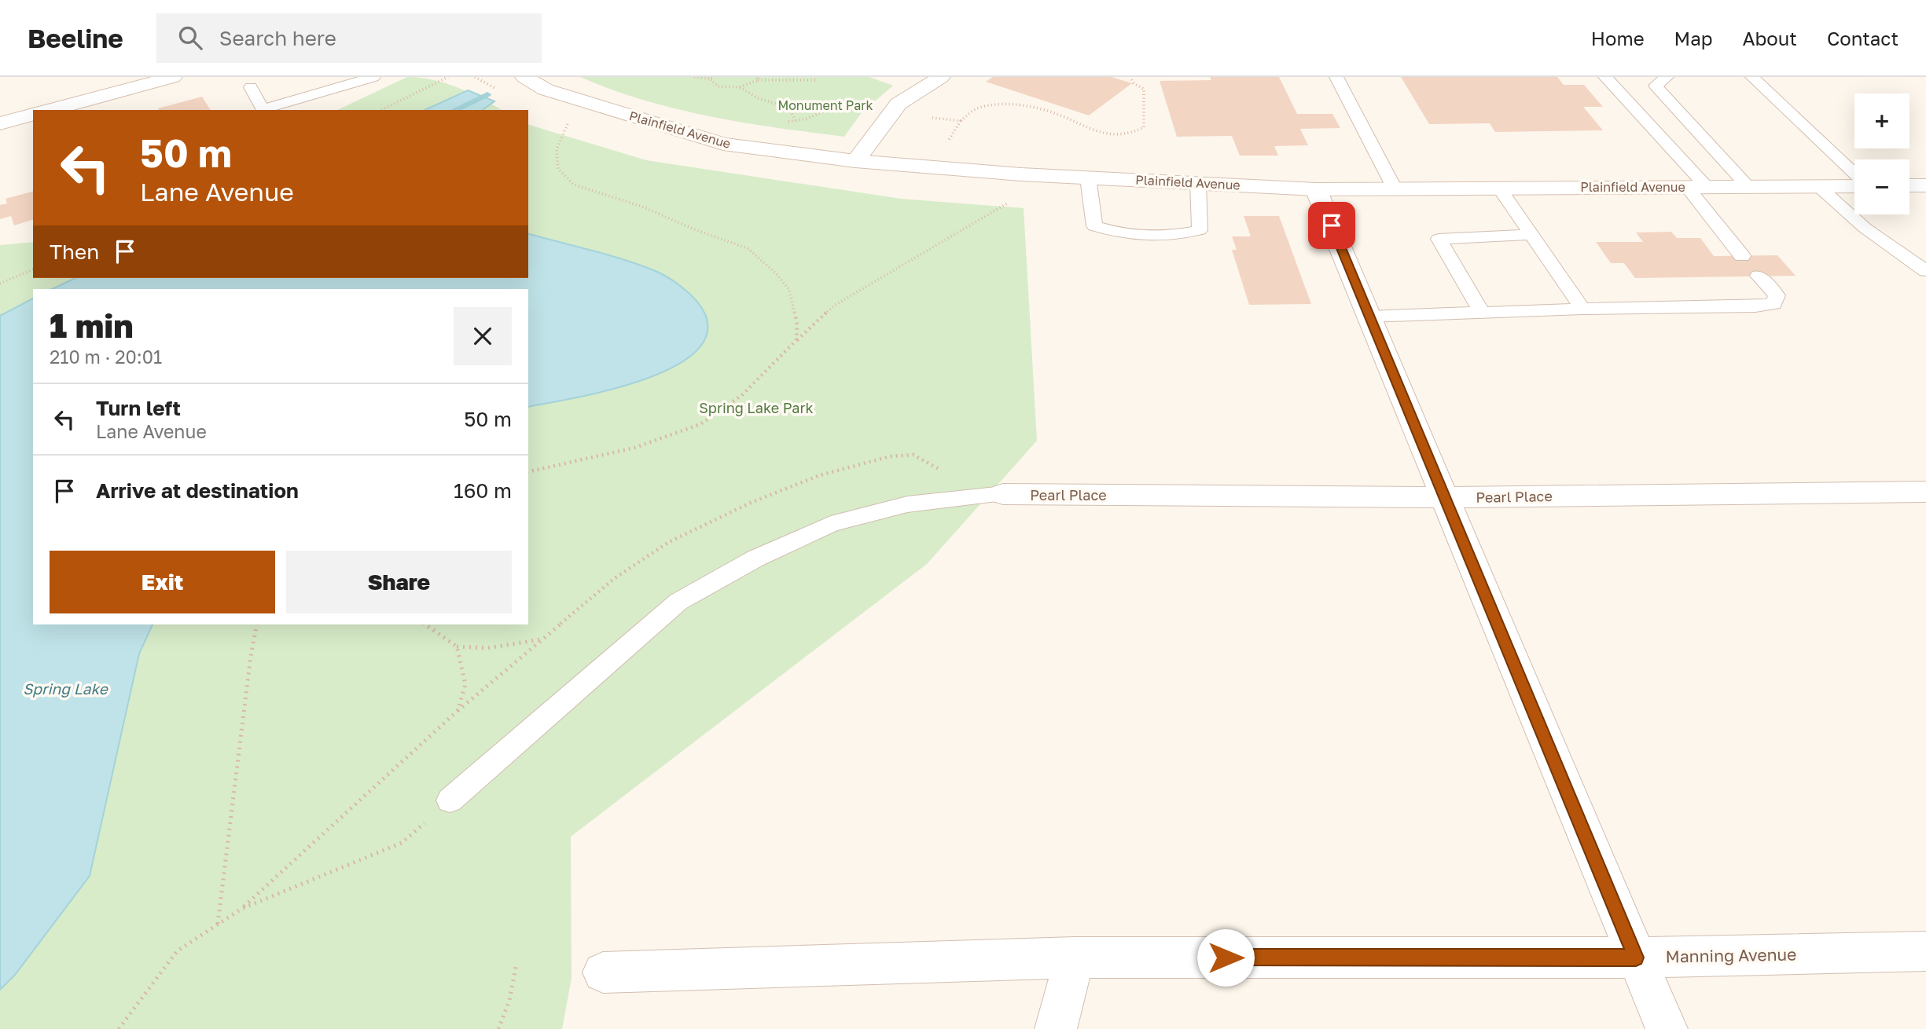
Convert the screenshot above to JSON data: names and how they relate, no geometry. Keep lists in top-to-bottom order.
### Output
{
  "streets": {
    "street": ["Plainfield Avenue", "Pearl Place", "Manning Avenue"]
  },
  "water": ["Spring Lake"],
  "parks": ["Monument Park", "Spring Lake Park"],
  "page": {
    "header": "Beeline",
    "search": "Search here",
    "nav": [
      "Home",
      "Map",
      "About",
      "Contact"
    ],
    "map_buttons": ["+", "−"],
    "turn": ["50 m", "Lane Avenue"],
    "then": "Then",
    "heading": ["1 min", "210 m · 20:01"],
    "list": [
      {
        "name": "Turn left",
        "note": "Lane Avenue",
        "value": "50 m"
      },
      {
        "name": "Arrive at destination",
        "value": "160 m"
      }
    ],
    "buttons": ["Exit", "Share"]
  }
}
